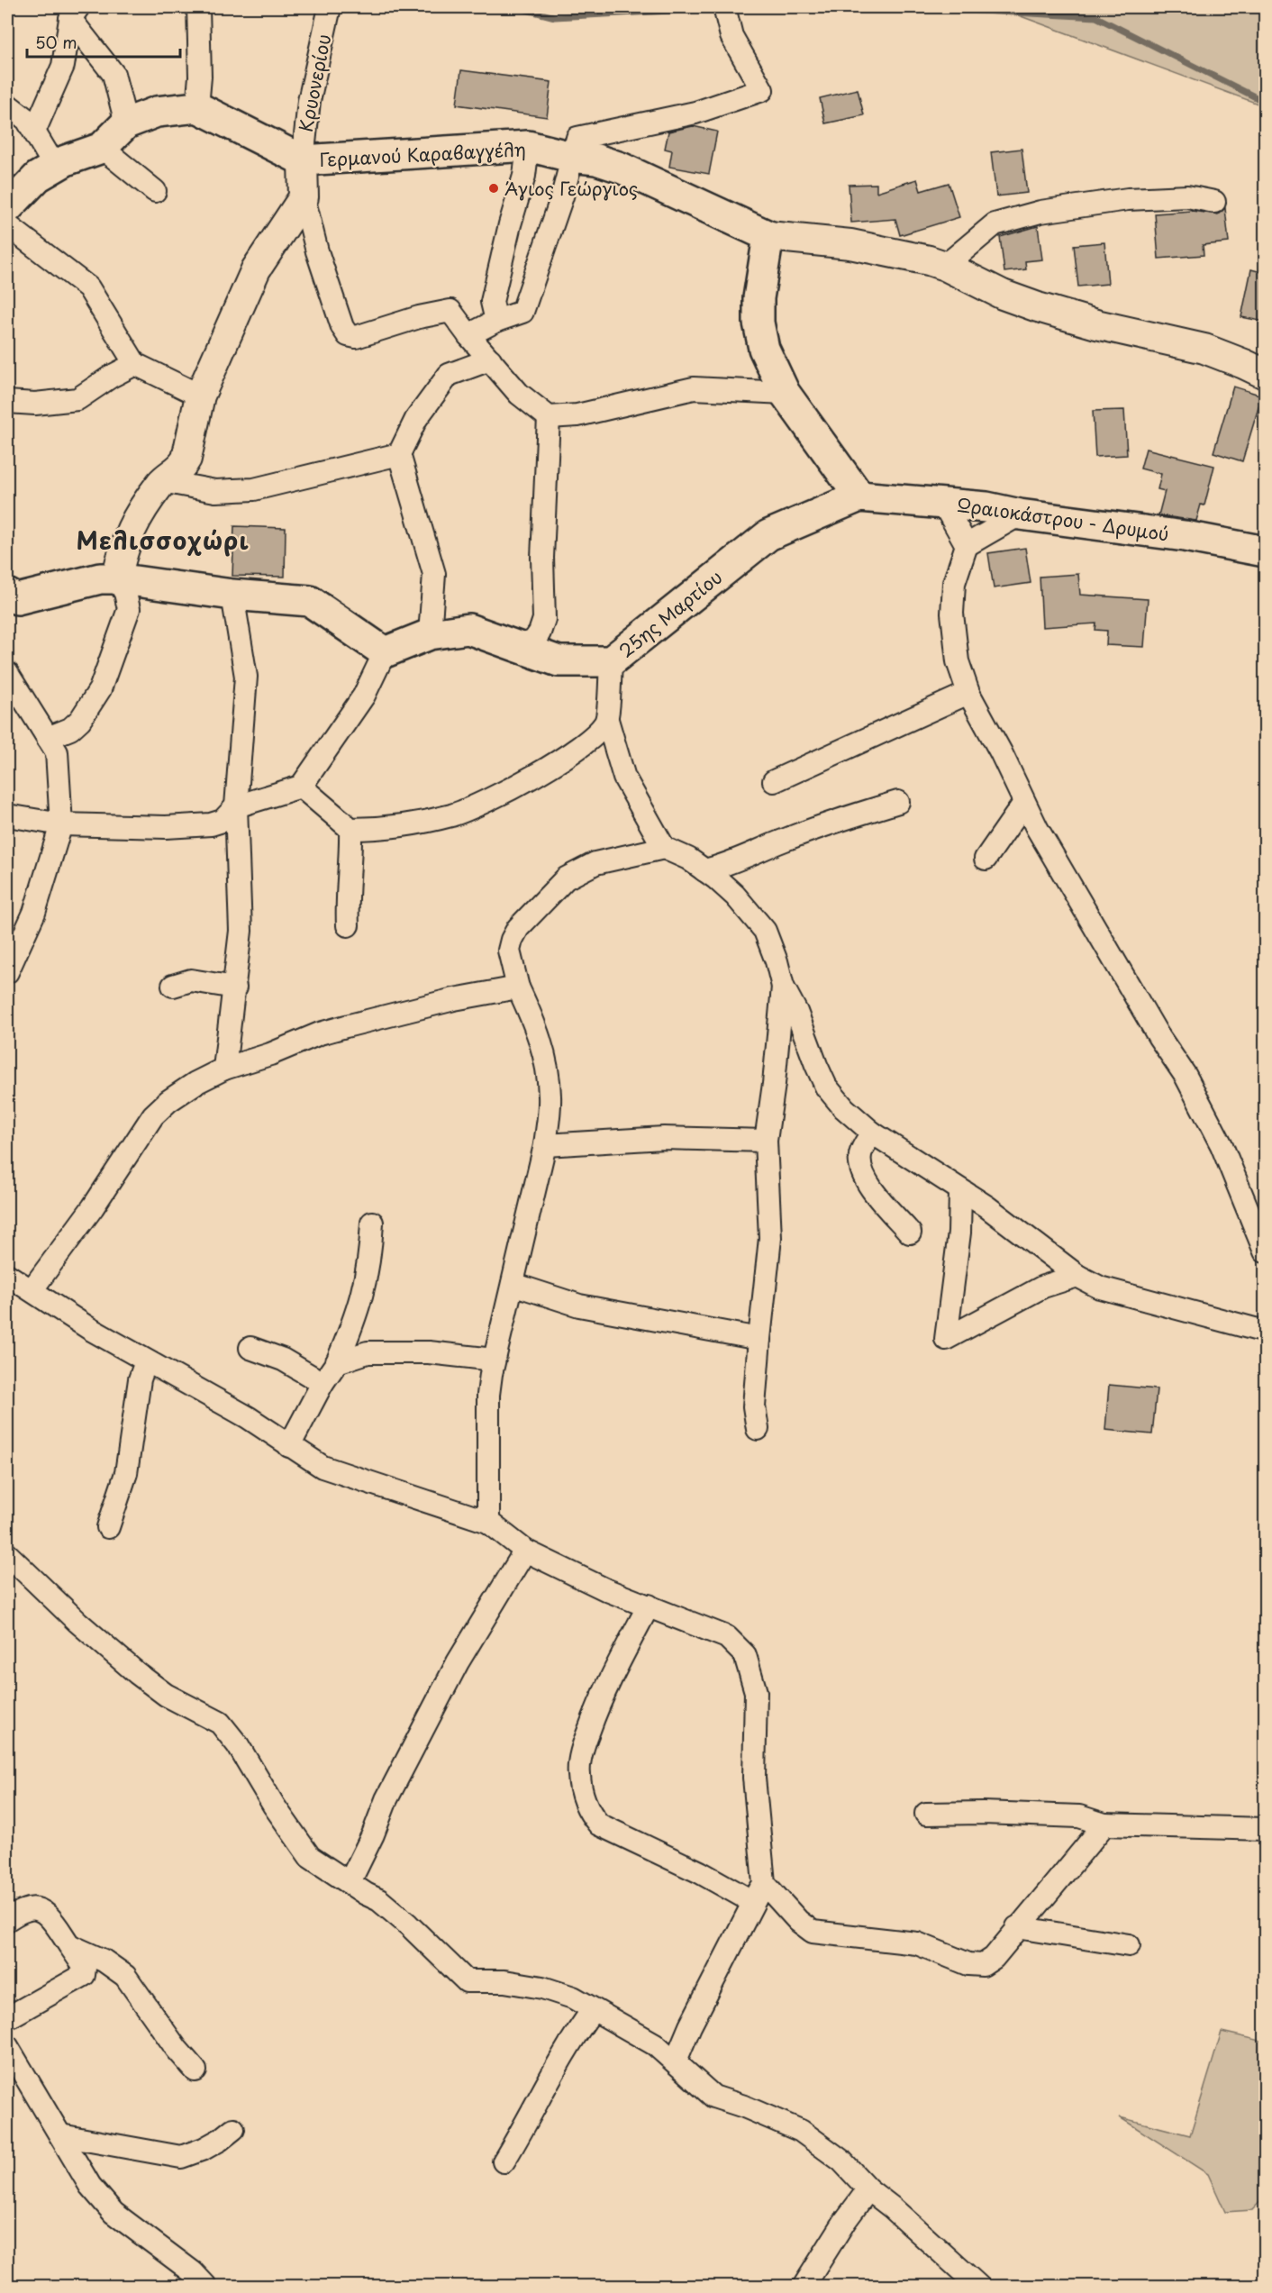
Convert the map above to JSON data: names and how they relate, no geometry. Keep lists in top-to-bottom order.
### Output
{
  "streets": {
    "main road": ["Γερμανού Καραβαγγέλη", "Ωραιοκάστρου - Δρυμού", "25ης Μαρτίου"],
    "street": ["Κρυονερίου"]
  },
  "crossings": [
    ["Κρυονερίου", "Γερμανού Καραβαγγέλη"],
    ["Ωραιοκάστρου - Δρυμού", "25ης Μαρτίου"]
  ],
  "districts": ["Μελισσοχώρι"],
  "places": ["Άγιος Γεώργιος"],
  "scale_bar": "50 m"
}
